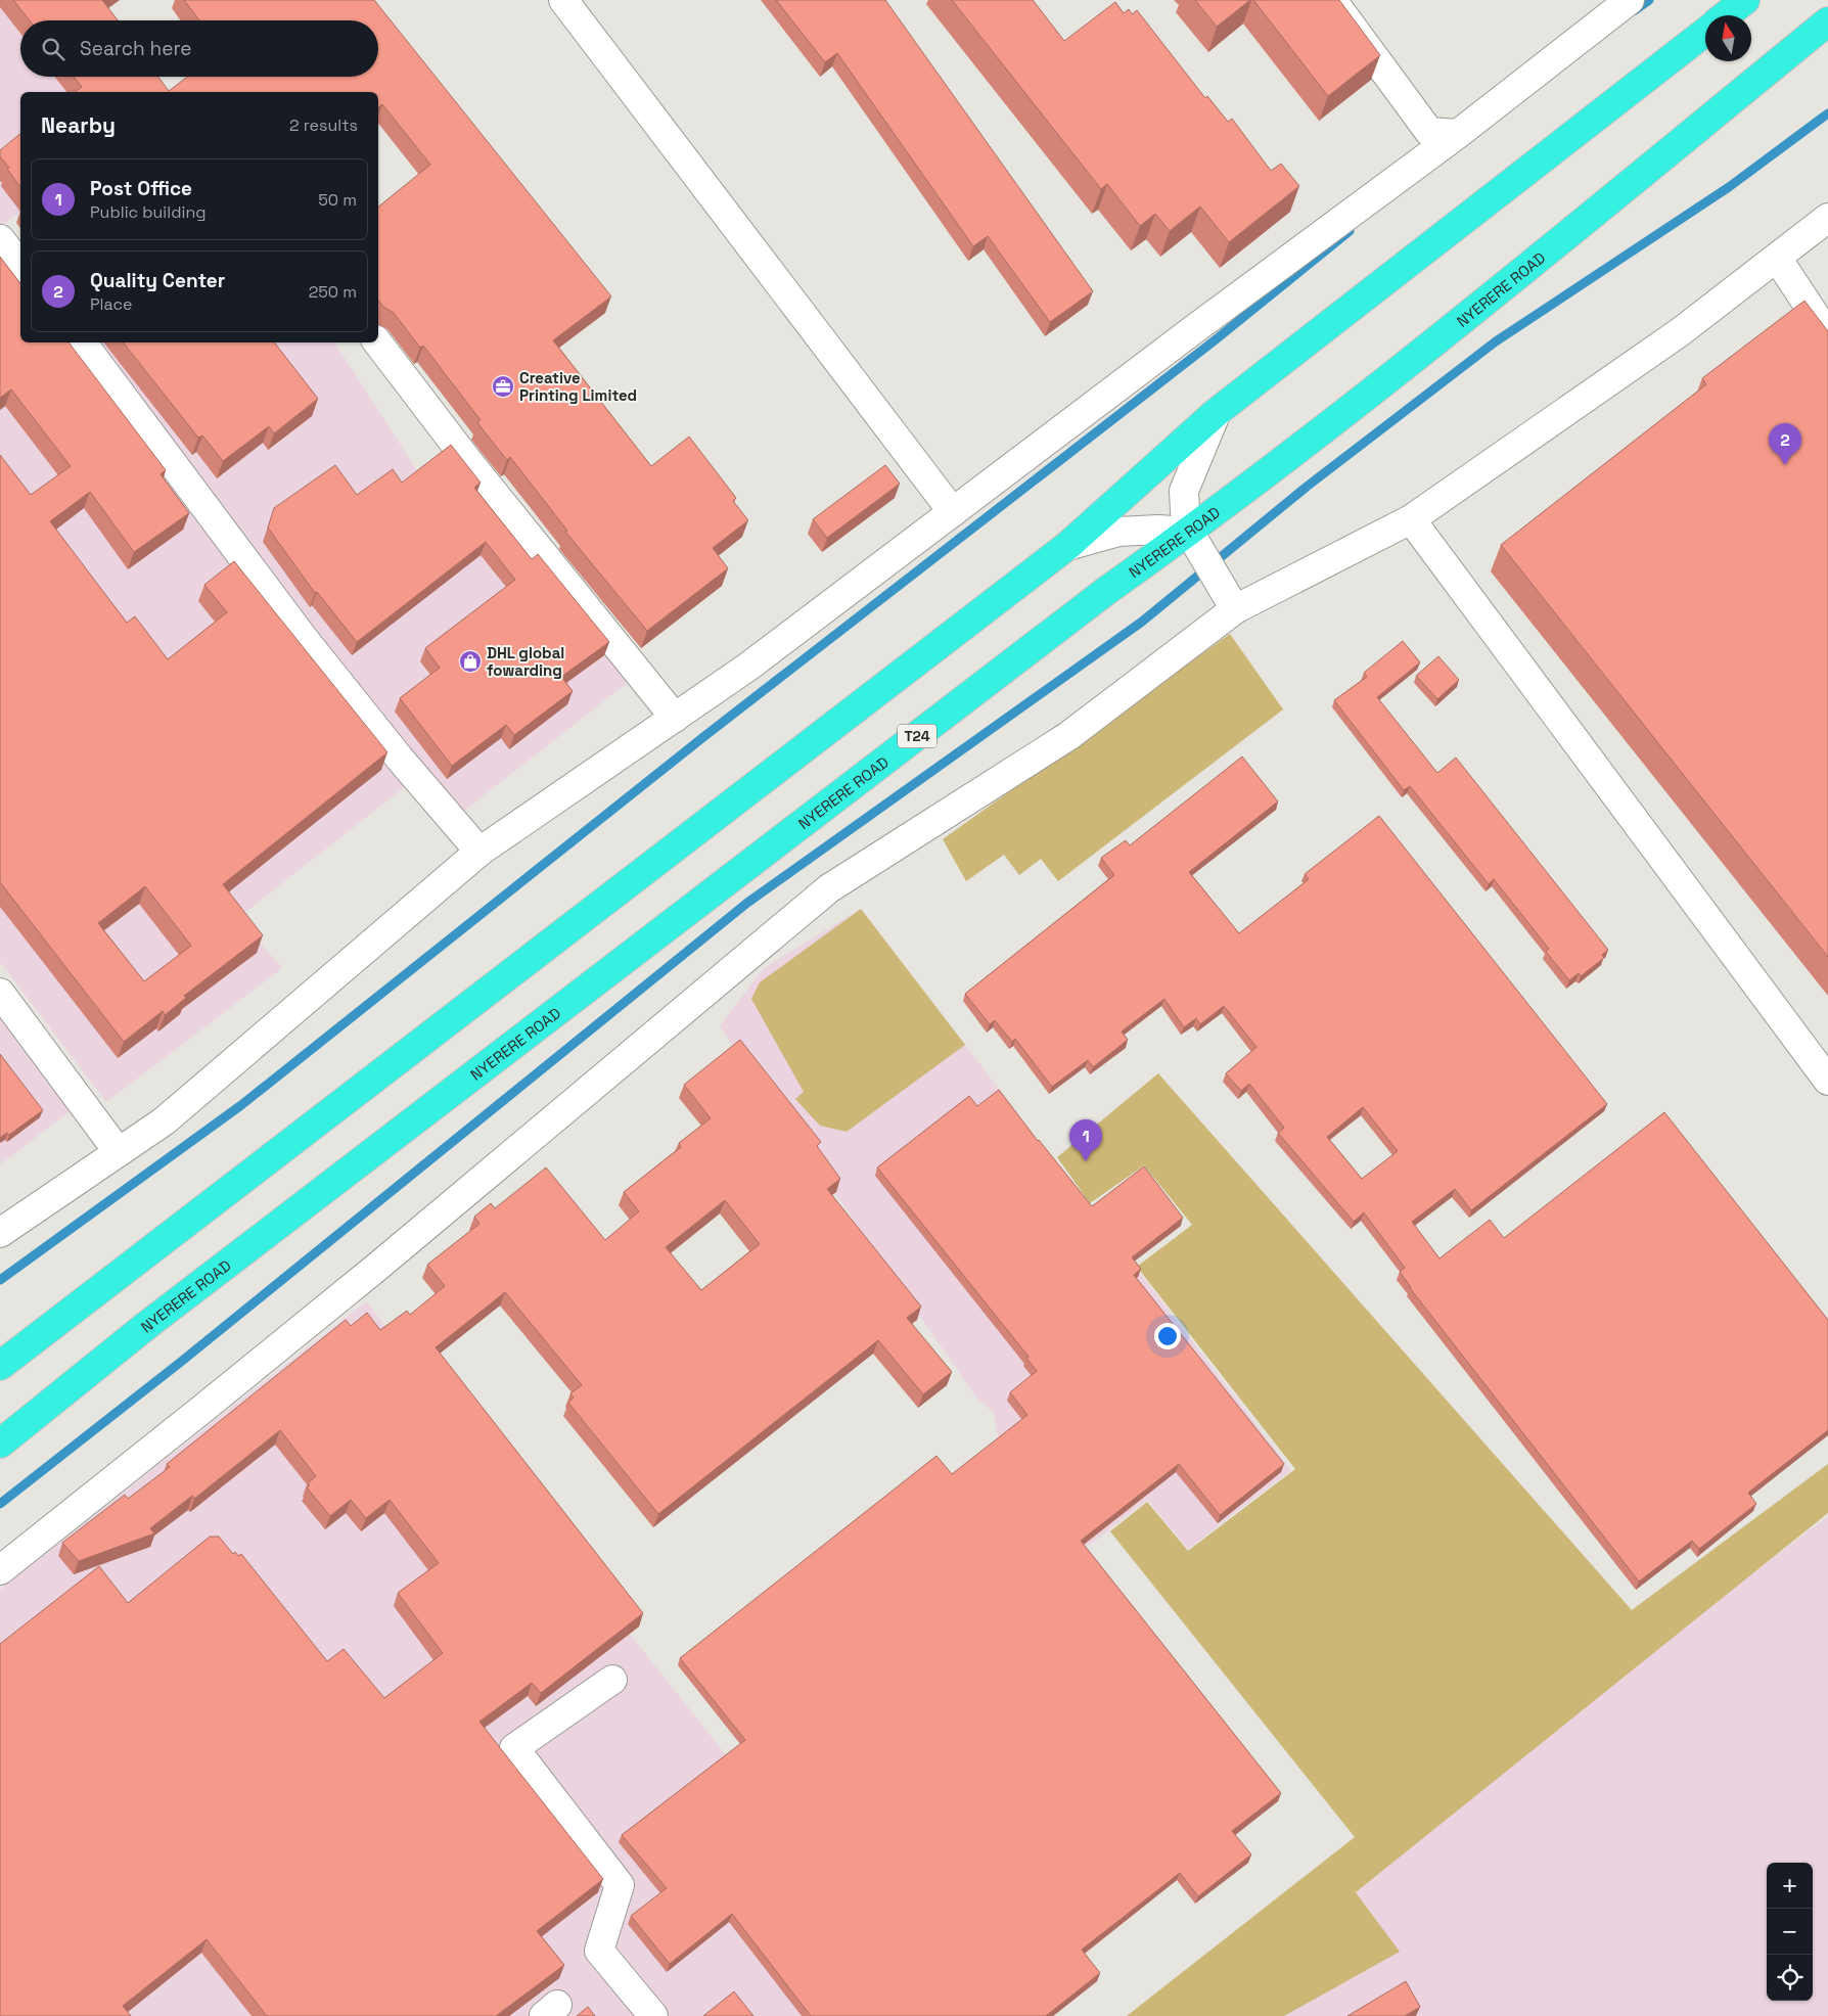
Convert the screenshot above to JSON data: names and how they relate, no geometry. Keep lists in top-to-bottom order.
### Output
{
  "streets": {
    "highway": ["NYERERE ROAD", "T24"]
  },
  "places": {
    "office": ["Creative Printing Limited"],
    "shop": ["DHL global fowarding"]
  },
  "north": "top",
  "page": {
    "search": "Search here",
    "heading": ["Nearby", "2 results"],
    "list": [
      {
        "mark": "1",
        "name": "Post Office",
        "note": "Public building",
        "value": "50 m"
      },
      {
        "mark": "2",
        "name": "Quality Center",
        "note": "Place",
        "value": "250 m"
      }
    ],
    "pins": ["2", "1"],
    "map_buttons": ["+", "−"]
  }
}
